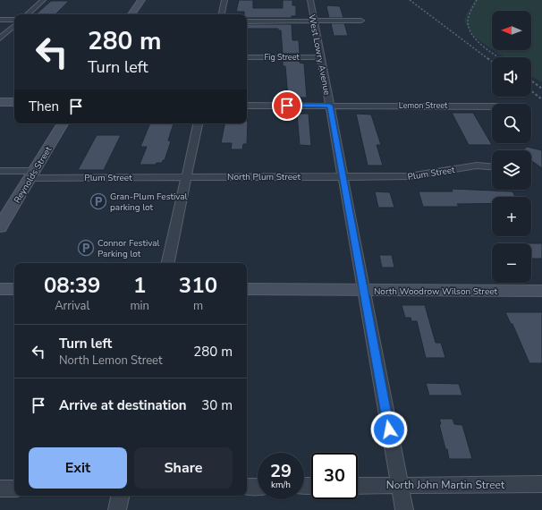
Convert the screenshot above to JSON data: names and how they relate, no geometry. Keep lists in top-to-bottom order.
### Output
{
  "streets": {
    "main road": ["Reynolds Street", "North Woodrow Wilson Street"],
    "street": [
      "West Lowry Avenue",
      "Fig Street",
      "Lemon Street",
      "Plum Street",
      "North Plum Street",
      "North John Martin Street"
    ]
  },
  "crossings": [
    ["West Lowry Avenue", "Fig Street"],
    ["West Lowry Avenue", "Lemon Street"],
    ["West Lowry Avenue", "Plum Street"],
    ["West Lowry Avenue", "North Plum Street"],
    ["West Lowry Avenue", "North Woodrow Wilson Street"],
    ["West Lowry Avenue", "North John Martin Street"],
    ["Plum Street", "Reynolds Street"],
    ["Plum Street", "North Plum Street"]
  ],
  "places": {
    "parking": ["Gran-Plum Festival parking lot", "Connor Festival Parking lot"]
  },
  "north": "left",
  "page": {
    "map_buttons": ["+", "−"],
    "turn": ["280 m", "Turn left"],
    "then": "Then",
    "eta": [
      "08:39",
      "Arrival",
      "1",
      "min",
      "310",
      "m"
    ],
    "list": [
      {
        "name": "Turn left",
        "note": "North Lemon Street",
        "value": "280 m"
      },
      {
        "name": "Arrive at destination",
        "value": "30 m"
      }
    ],
    "buttons": ["Exit", "Share"],
    "speed": "29 km/h",
    "limit": "30"
  }
}
